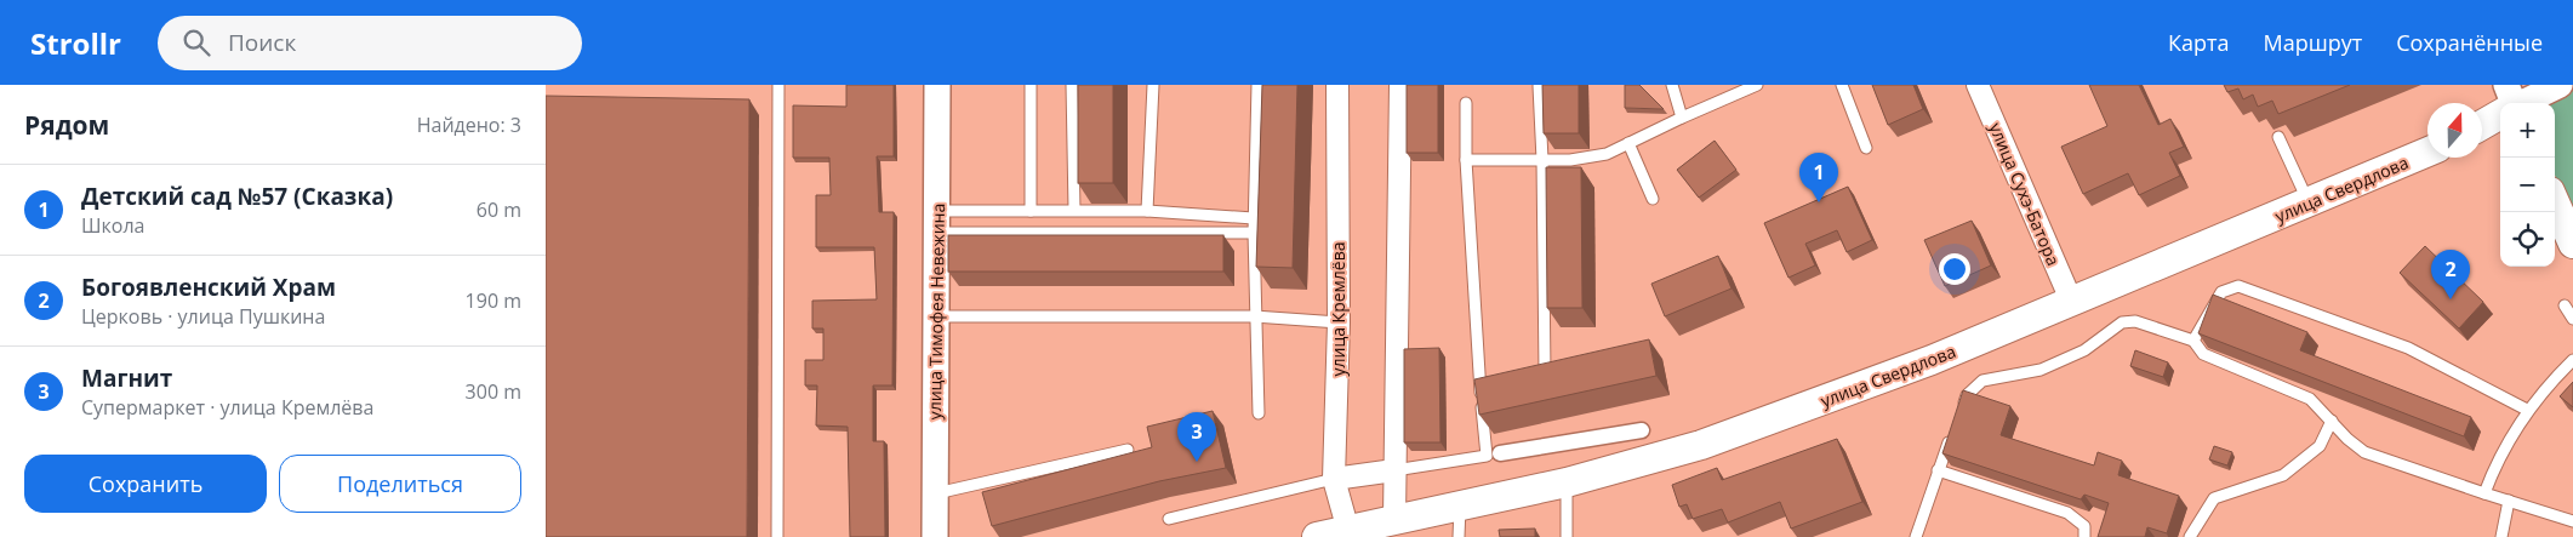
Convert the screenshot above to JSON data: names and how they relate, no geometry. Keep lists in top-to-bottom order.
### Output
{
  "streets": {
    "main road": ["улица Свердлова"],
    "street": ["улица Сухэ-Батора", "улица Кремлёва", "улица Тимофея Невежина"]
  },
  "crossings": [
    ["улица Свердлова", "улица Сухэ-Батора"],
    ["улица Свердлова", "улица Кремлёва"]
  ],
  "north": "top",
  "page": {
    "header": "Strollr",
    "search": "Поиск",
    "nav": ["Карта", "Маршрут", "Сохранённые"],
    "heading": ["Рядом", "Найдено: 3"],
    "map_buttons": ["+", "−"],
    "pins": ["1", "2", "3"],
    "list": [
      {
        "mark": "1",
        "name": "Детский сад №57 (Сказка)",
        "note": "Школа",
        "value": "60 m"
      },
      {
        "mark": "2",
        "name": "Богоявленский Храм",
        "note": "Церковь · улица Пушкина",
        "value": "190 m"
      },
      {
        "mark": "3",
        "name": "Магнит",
        "note": "Супермаркет · улица Кремлёва",
        "value": "300 m"
      }
    ],
    "buttons": ["Сохранить", "Поделиться"]
  }
}
